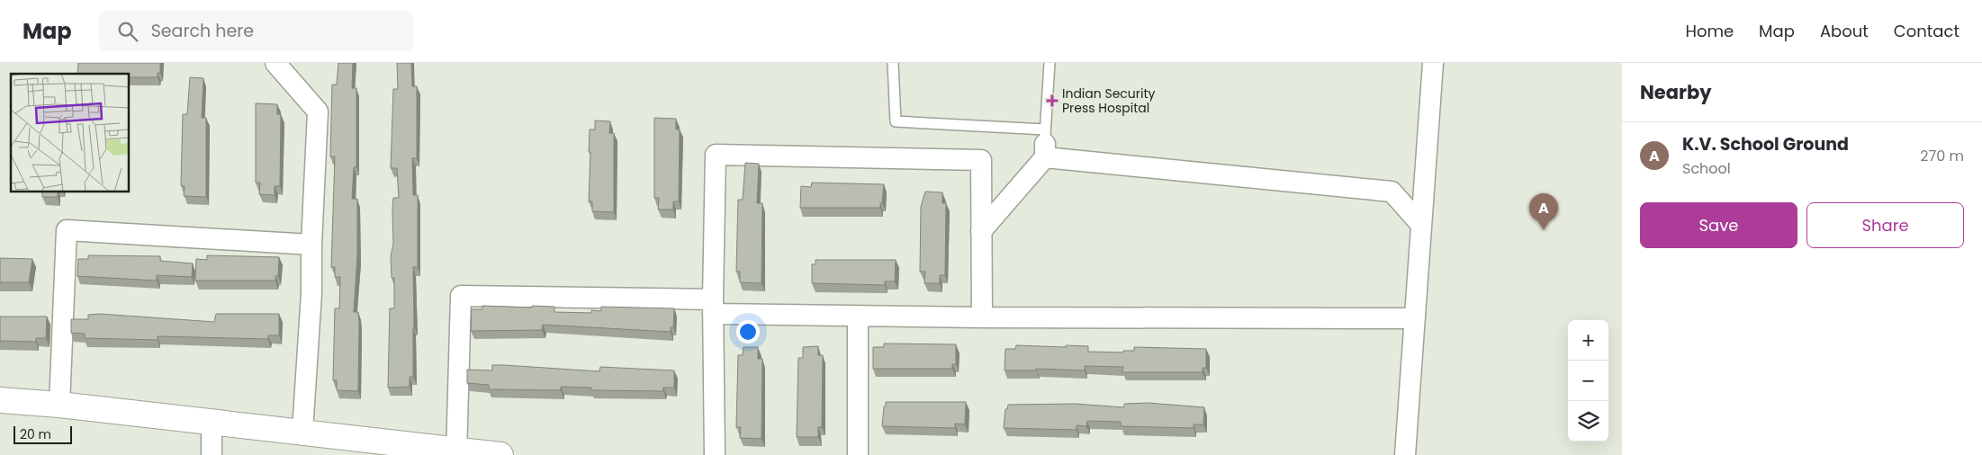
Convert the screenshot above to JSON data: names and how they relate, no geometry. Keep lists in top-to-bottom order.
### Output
{
  "places": {
    "health": ["Indian Security Press Hospital"]
  },
  "scale_bar": "20 m",
  "page": {
    "header": "Map",
    "search": "Search here",
    "nav": [
      "Home",
      "Map",
      "About",
      "Contact"
    ],
    "heading": "Nearby",
    "list": [
      {
        "mark": "A",
        "name": "K.V. School Ground",
        "note": "School",
        "value": "270 m"
      }
    ],
    "buttons": ["Save", "Share"],
    "pins": "A",
    "map_buttons": ["+", "−"],
    "scale": "20 m"
  }
}
